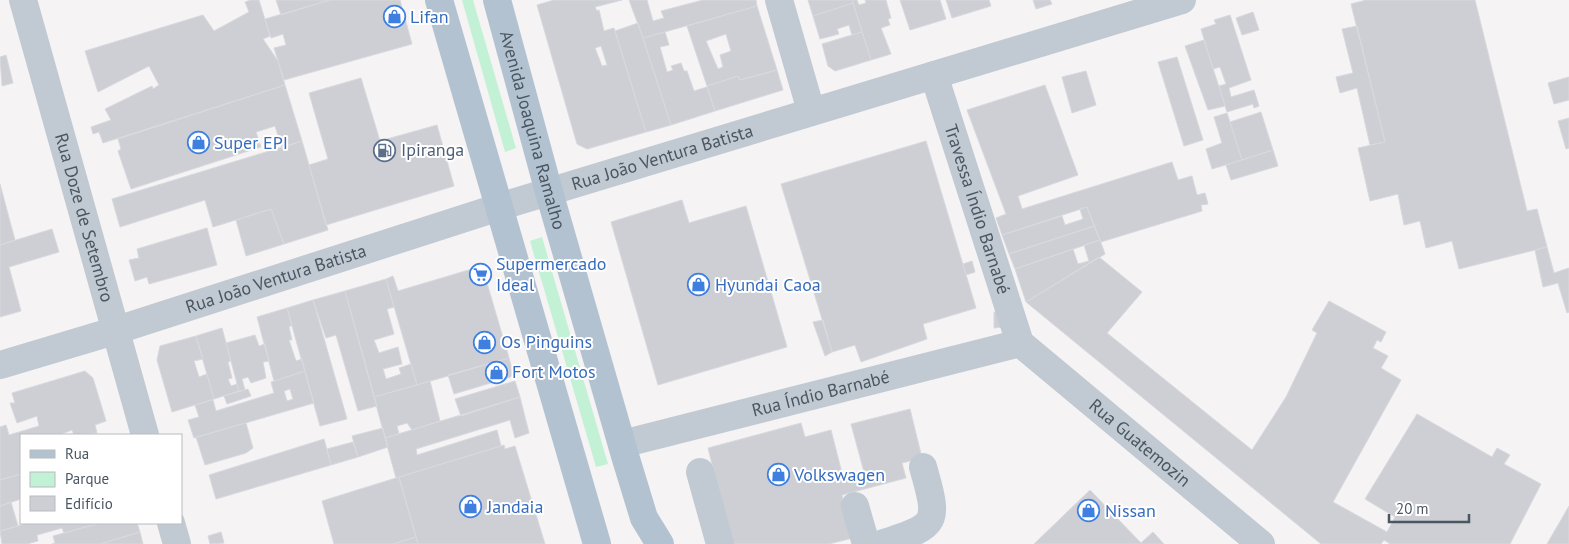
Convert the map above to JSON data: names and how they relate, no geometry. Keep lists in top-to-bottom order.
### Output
{
  "streets": {
    "main road": ["Avenida Joaquina Ramalho"],
    "street": [
      "Rua João Ventura Batista",
      "Travessa Índio Barnabé",
      "Rua Doze de Setembro",
      "Rua Índio Barnabé",
      "Rua Guatemozin"
    ]
  },
  "crossings": [
    ["Avenida Joaquina Ramalho", "Rua João Ventura Batista"],
    ["Avenida Joaquina Ramalho", "Rua Índio Barnabé"],
    ["Rua João Ventura Batista", "Travessa Índio Barnabé"],
    ["Rua João Ventura Batista", "Rua Doze de Setembro"],
    ["Travessa Índio Barnabé", "Rua Índio Barnabé"],
    ["Travessa Índio Barnabé", "Rua Guatemozin"],
    ["Rua Índio Barnabé", "Rua Guatemozin"]
  ],
  "places": {
    "shop": [
      "Lifan",
      "Super EPI",
      "Hyundai Caoa",
      "Os Pinguins",
      "Fort Motos",
      "Volkswagen",
      "Jandaia",
      "Nissan"
    ],
    "fuel station": ["Ipiranga"],
    "supermarket": ["Supermercado Ideal"]
  },
  "legend": ["Rua", "Parque", "Edifício"],
  "scale_bar": "20 m"
}
